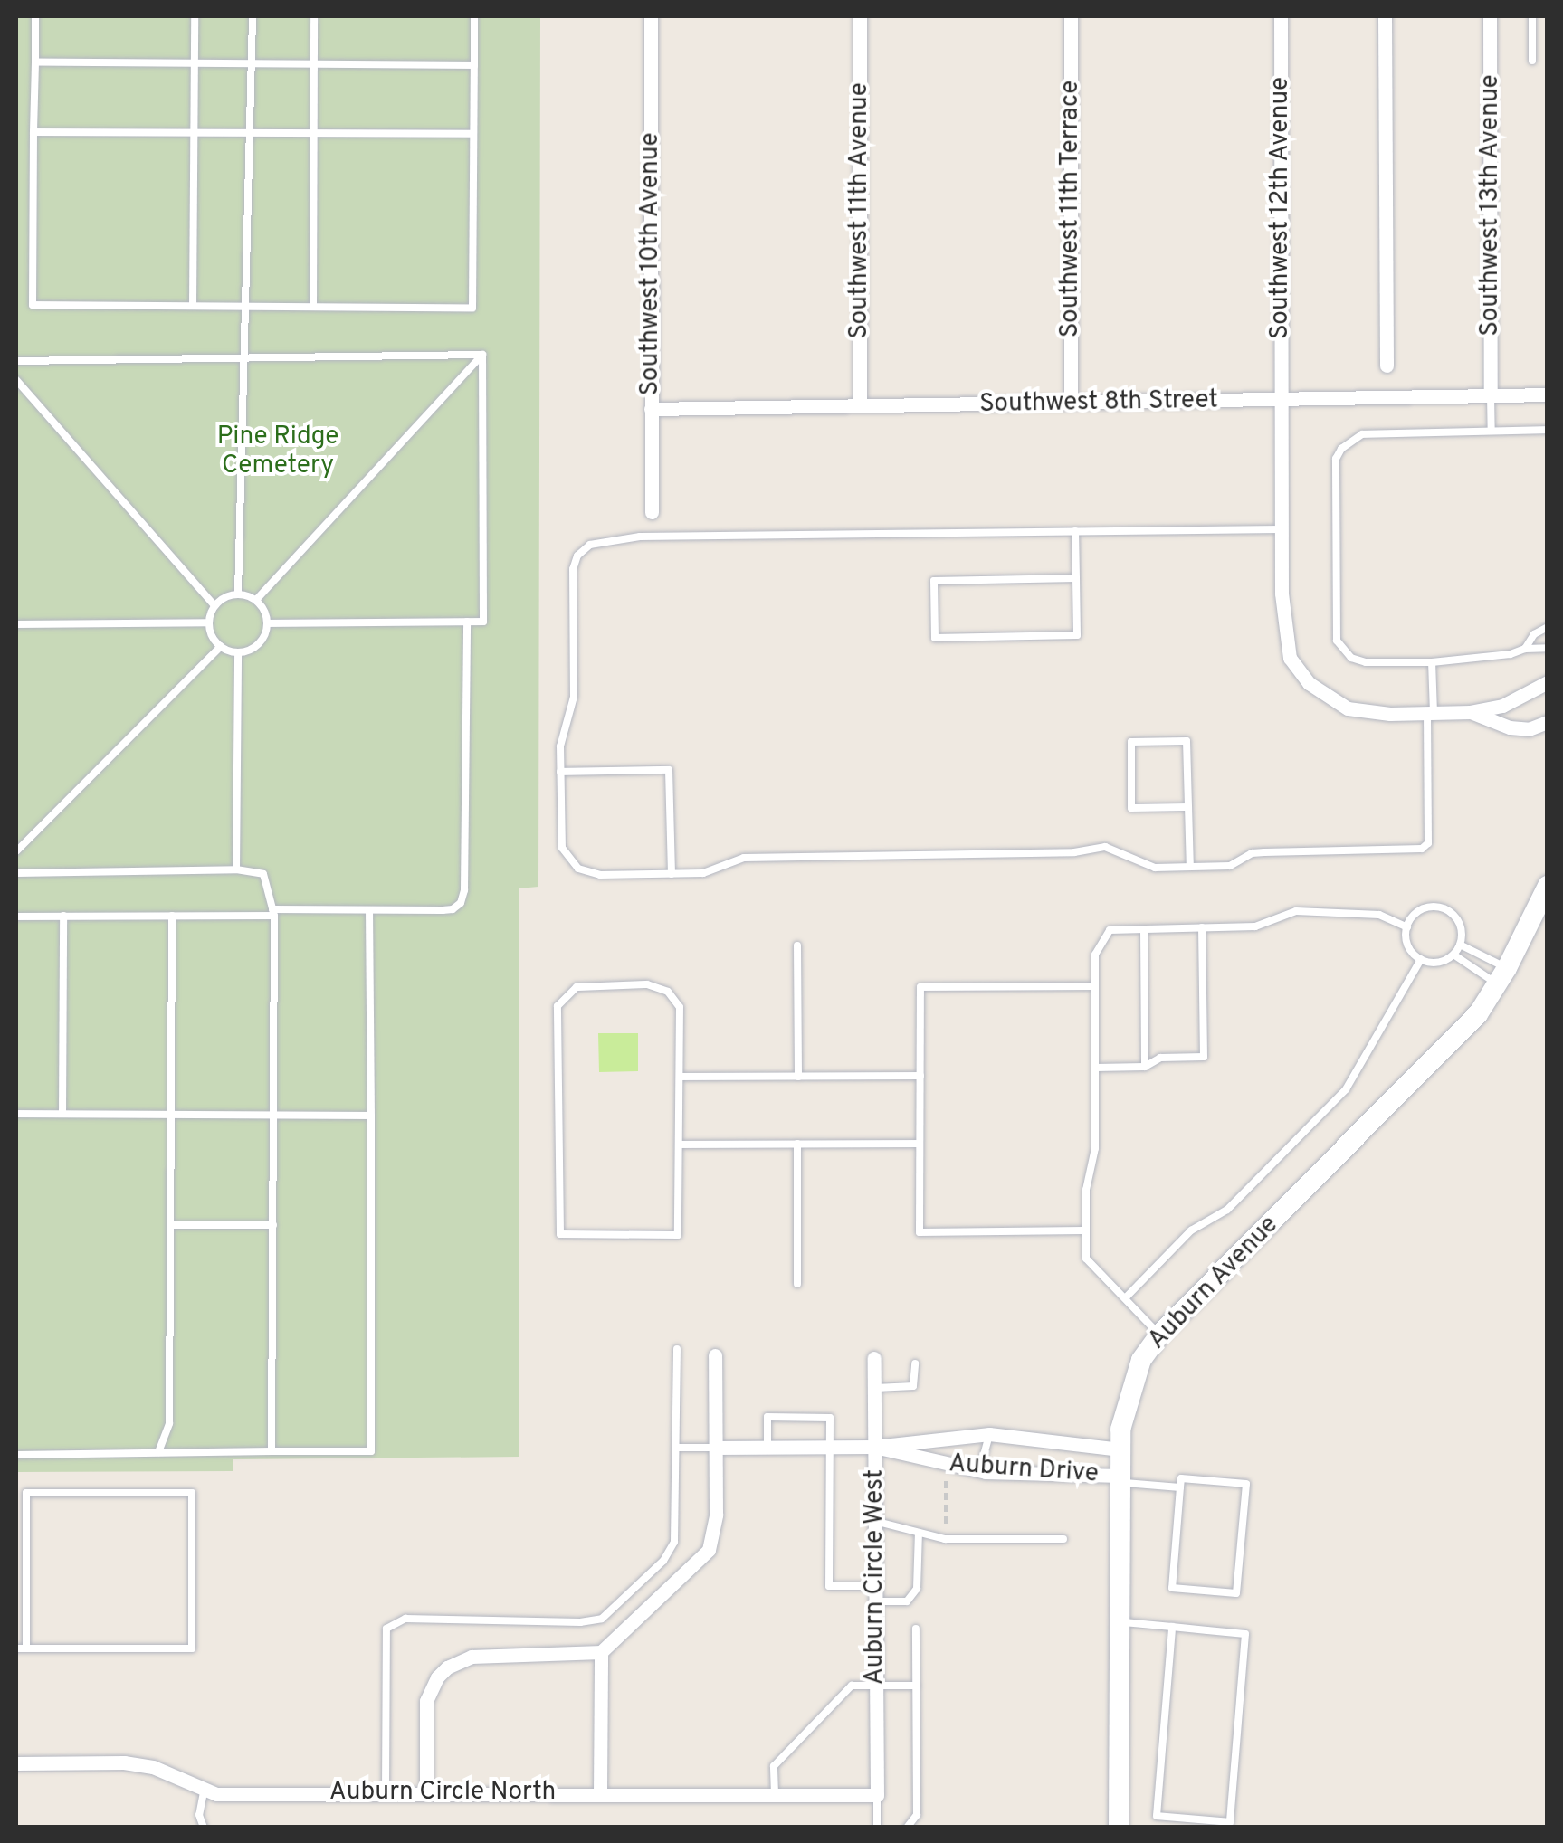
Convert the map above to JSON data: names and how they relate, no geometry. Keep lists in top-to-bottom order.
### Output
{
  "streets": {
    "street": [
      "Southwest 13th Avenue",
      "Southwest 12th Avenue",
      "Southwest 11th Terrace",
      "Southwest 11th Avenue",
      "Southwest 10th Avenue",
      "Southwest 8th Street",
      "Auburn Avenue",
      "Auburn Drive",
      "Auburn Circle West",
      "Auburn Circle North"
    ]
  },
  "crossings": [
    ["Southwest 13th Avenue", "Southwest 8th Street"],
    ["Southwest 12th Avenue", "Southwest 8th Street"],
    ["Southwest 11th Terrace", "Southwest 8th Street"],
    ["Southwest 11th Avenue", "Southwest 8th Street"],
    ["Southwest 10th Avenue", "Southwest 8th Street"],
    ["Auburn Avenue", "Auburn Drive"],
    ["Auburn Drive", "Auburn Circle West"],
    ["Auburn Circle West", "Auburn Circle North"]
  ],
  "parks": ["Pine Ridge Cemetery"]
}
